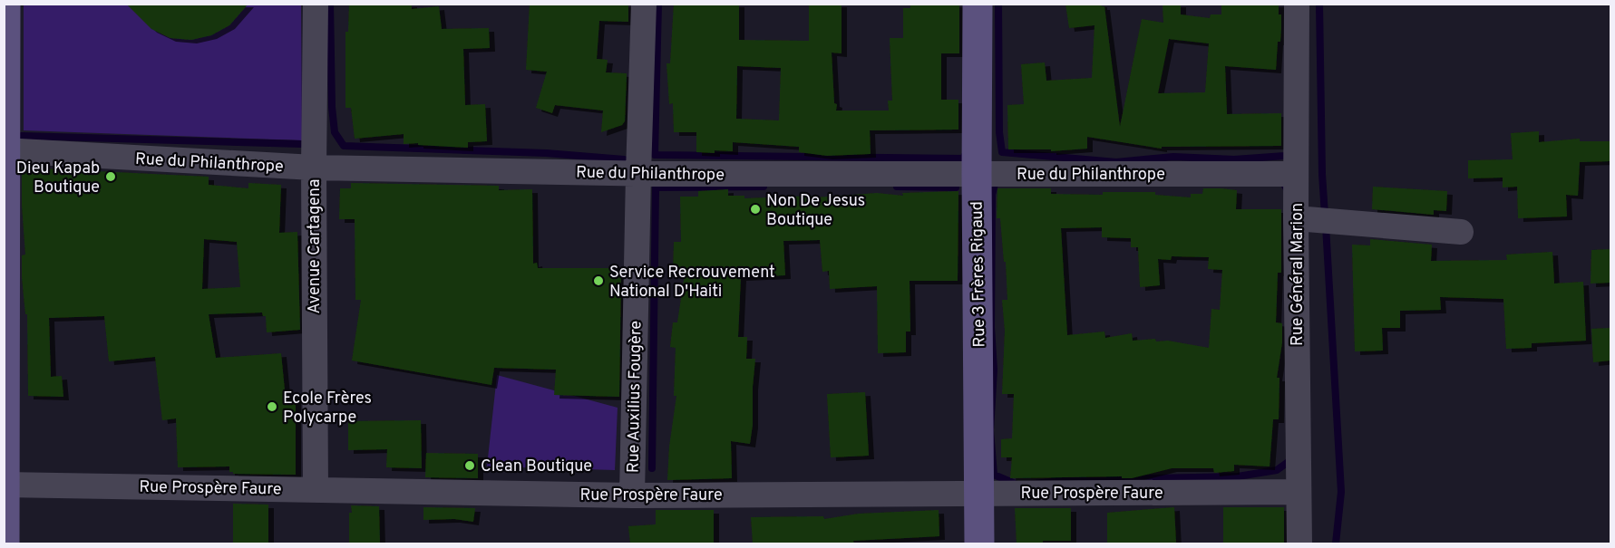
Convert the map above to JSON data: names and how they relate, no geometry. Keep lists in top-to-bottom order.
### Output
{
  "streets": {
    "street": [
      "Rue du Philanthrope",
      "Avenue Cartagena",
      "Rue 3 Frères Rigaud",
      "Rue Général Marion",
      "Rue Auxilius Fougère",
      "Rue Prospère Faure"
    ]
  },
  "crossings": [
    ["Rue du Philanthrope", "Avenue Cartagena"],
    ["Rue du Philanthrope", "Rue 3 Frères Rigaud"],
    ["Rue du Philanthrope", "Rue Général Marion"],
    ["Rue du Philanthrope", "Rue Auxilius Fougère"],
    ["Avenue Cartagena", "Rue Prospère Faure"],
    ["Rue 3 Frères Rigaud", "Rue Prospère Faure"],
    ["Rue Général Marion", "Rue Prospère Faure"],
    ["Rue Auxilius Fougère", "Rue Prospère Faure"]
  ],
  "places": [
    "Dieu Kapab Boutique",
    "Non De Jesus Boutique",
    "Service Recrouvement National D'Haiti",
    "Ecole Frères Polycarpe",
    "Clean Boutique"
  ]
}
